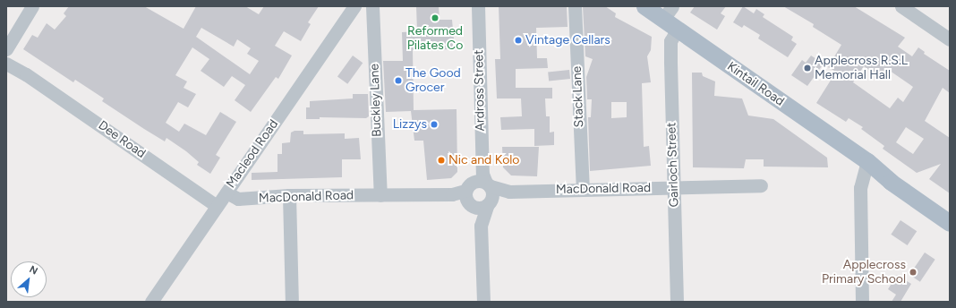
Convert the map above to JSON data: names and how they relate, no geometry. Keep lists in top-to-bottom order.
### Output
{
  "streets": {
    "main road": ["Kintail Road"],
    "street": [
      "Ardross Street",
      "Stack Lane",
      "Buckley Lane",
      "Dee Road",
      "Macleod Road",
      "Gairloch Street",
      "MacDonald Road"
    ]
  },
  "crossings": [
    ["Kintail Road", "Gairloch Street"],
    ["Ardross Street", "MacDonald Road"],
    ["Stack Lane", "MacDonald Road"],
    ["Buckley Lane", "MacDonald Road"],
    ["Dee Road", "Macleod Road"],
    ["Macleod Road", "MacDonald Road"],
    ["Gairloch Street", "MacDonald Road"]
  ],
  "places": [
    "Reformed Pilates Co",
    "Vintage Cellars",
    "Applecross R.S.L Memorial Hall",
    "The Good Grocer",
    "Lizzys",
    "Nic and Kolo",
    "Applecross Primary School"
  ],
  "north": "top right"
}
